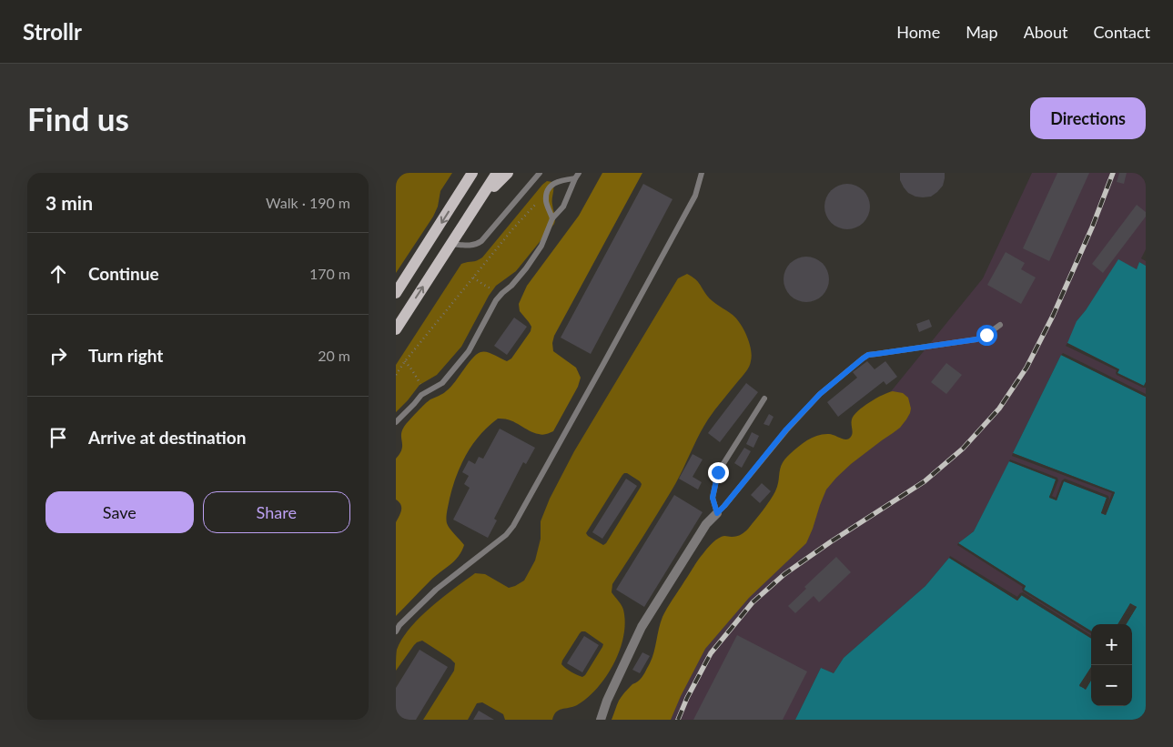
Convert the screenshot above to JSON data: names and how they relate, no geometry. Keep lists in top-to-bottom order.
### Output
{
  "page": {
    "header": "Strollr",
    "nav": [
      "Home",
      "Map",
      "About",
      "Contact"
    ],
    "buttons": [
      "Directions",
      ["Save", "Share"]
    ],
    "title": "Find us",
    "heading": ["3 min", "Walk · 190 m"],
    "list": [
      ["Continue", "170 m"],
      ["Turn right", "20 m"],
      "Arrive at destination"
    ],
    "map_buttons": ["+", "−"]
  }
}
